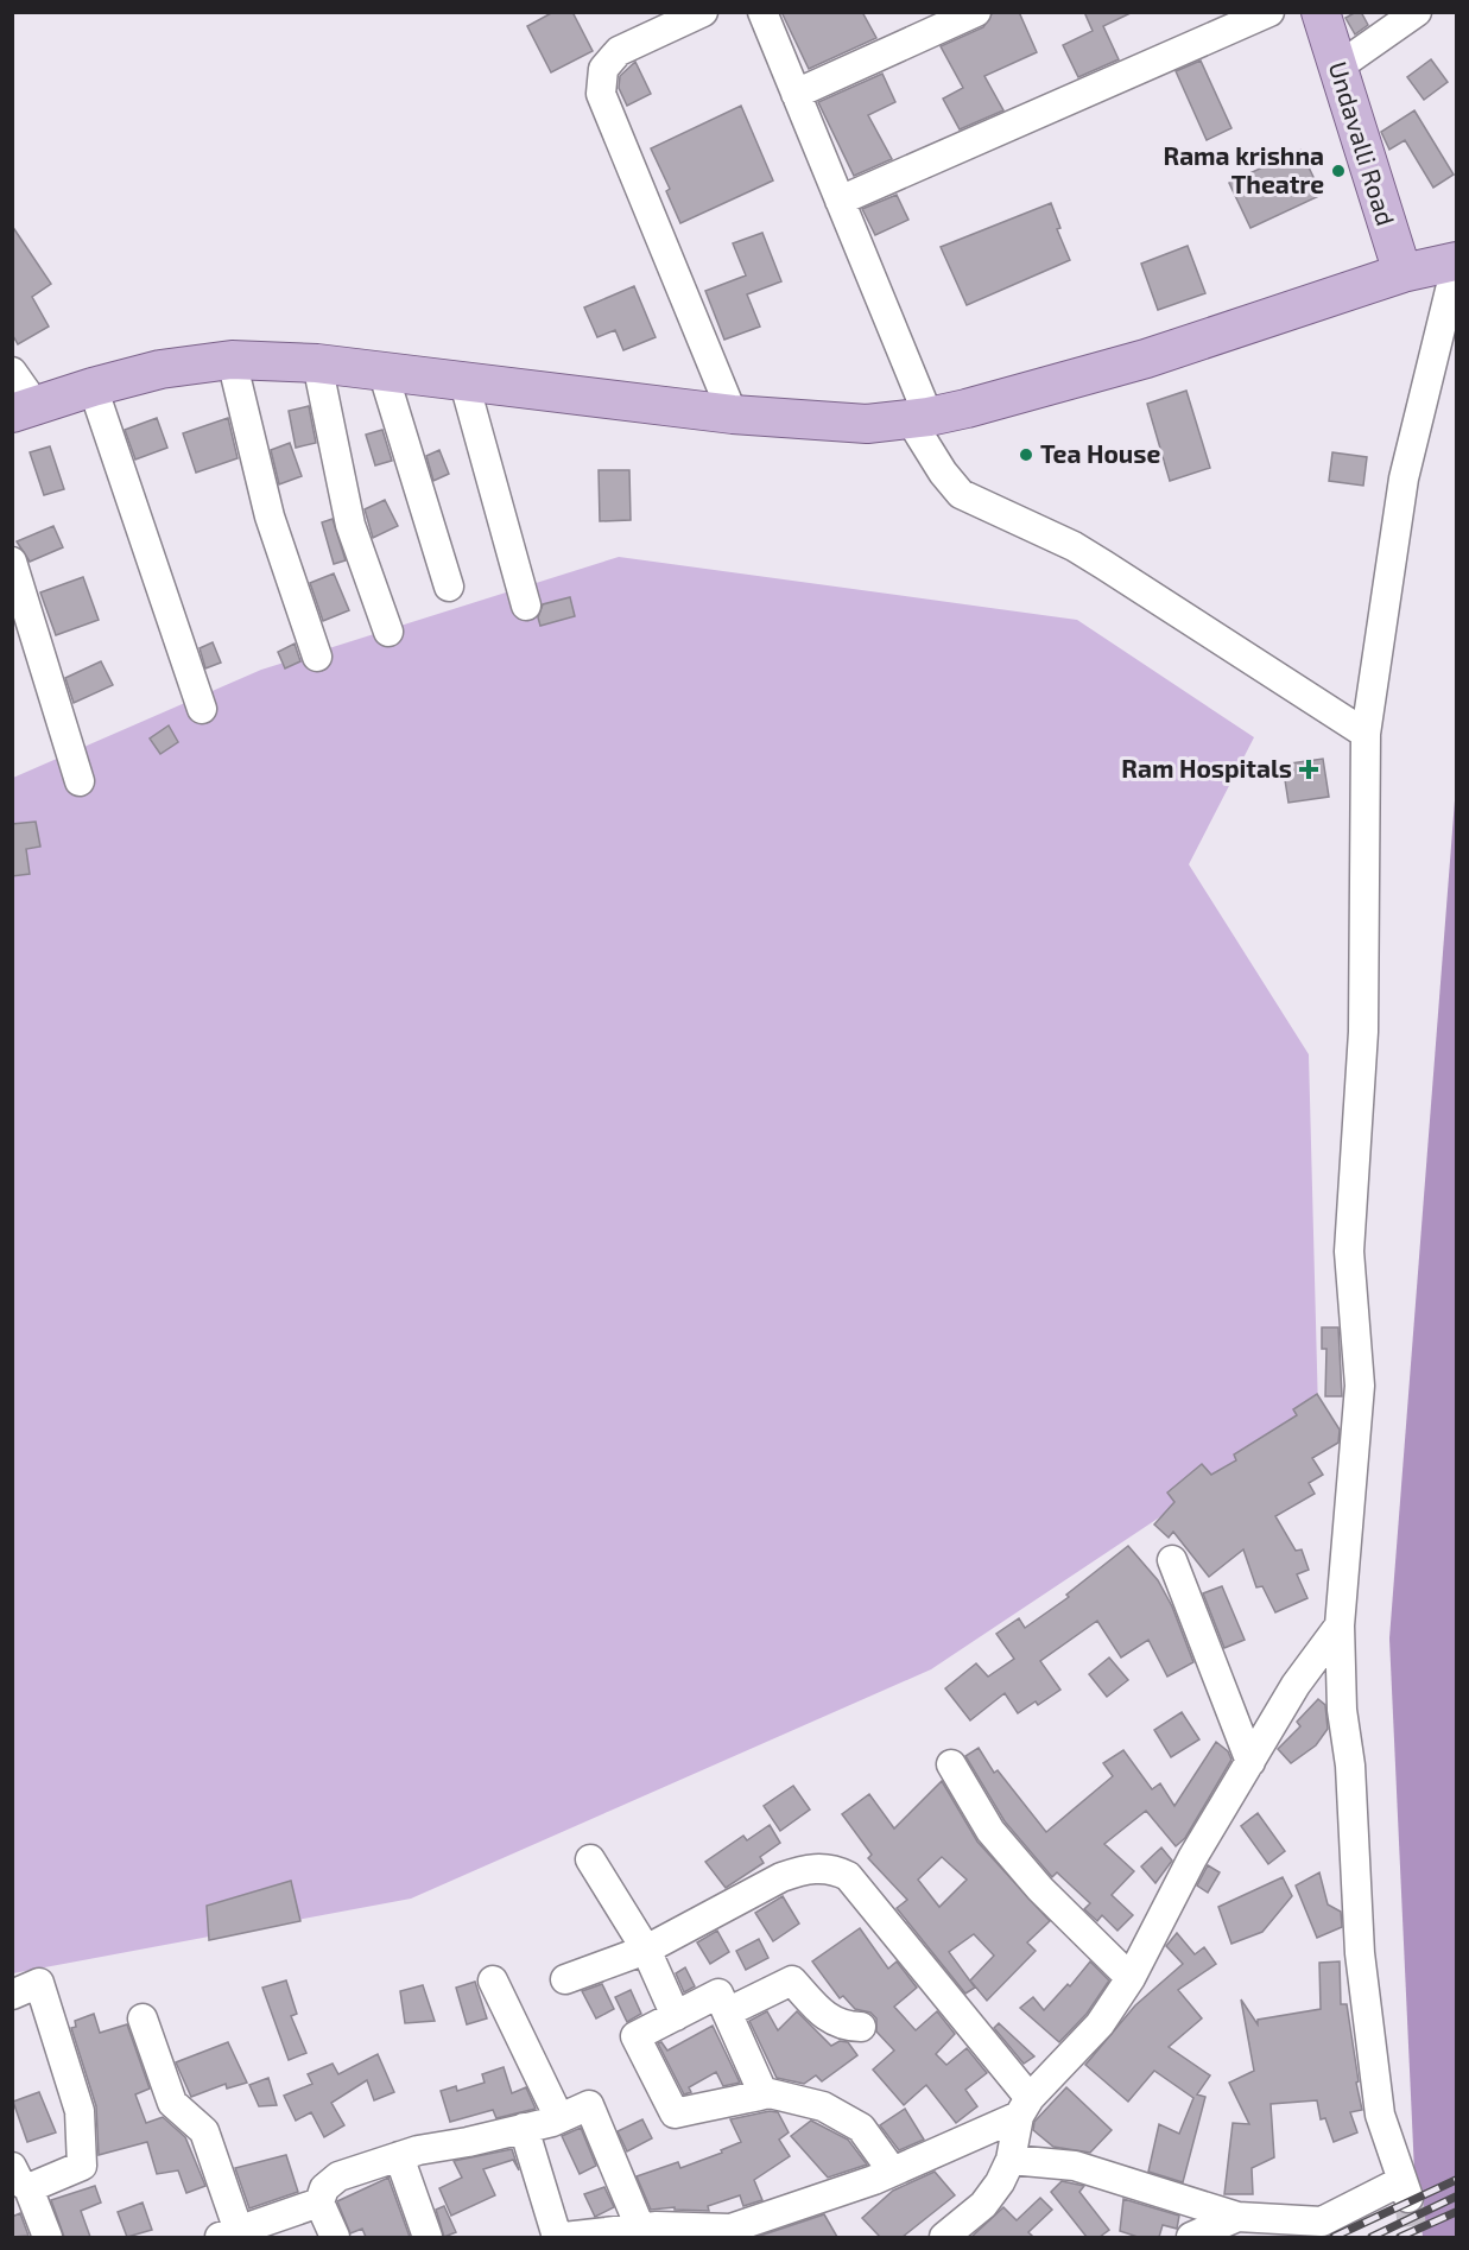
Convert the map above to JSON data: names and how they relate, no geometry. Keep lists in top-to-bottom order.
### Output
{
  "streets": {
    "main road": ["Undavalli Road"]
  },
  "places": {
    "other": ["Rama krishna Theatre", "Tea House"],
    "health": ["Ram Hospitals"]
  }
}
